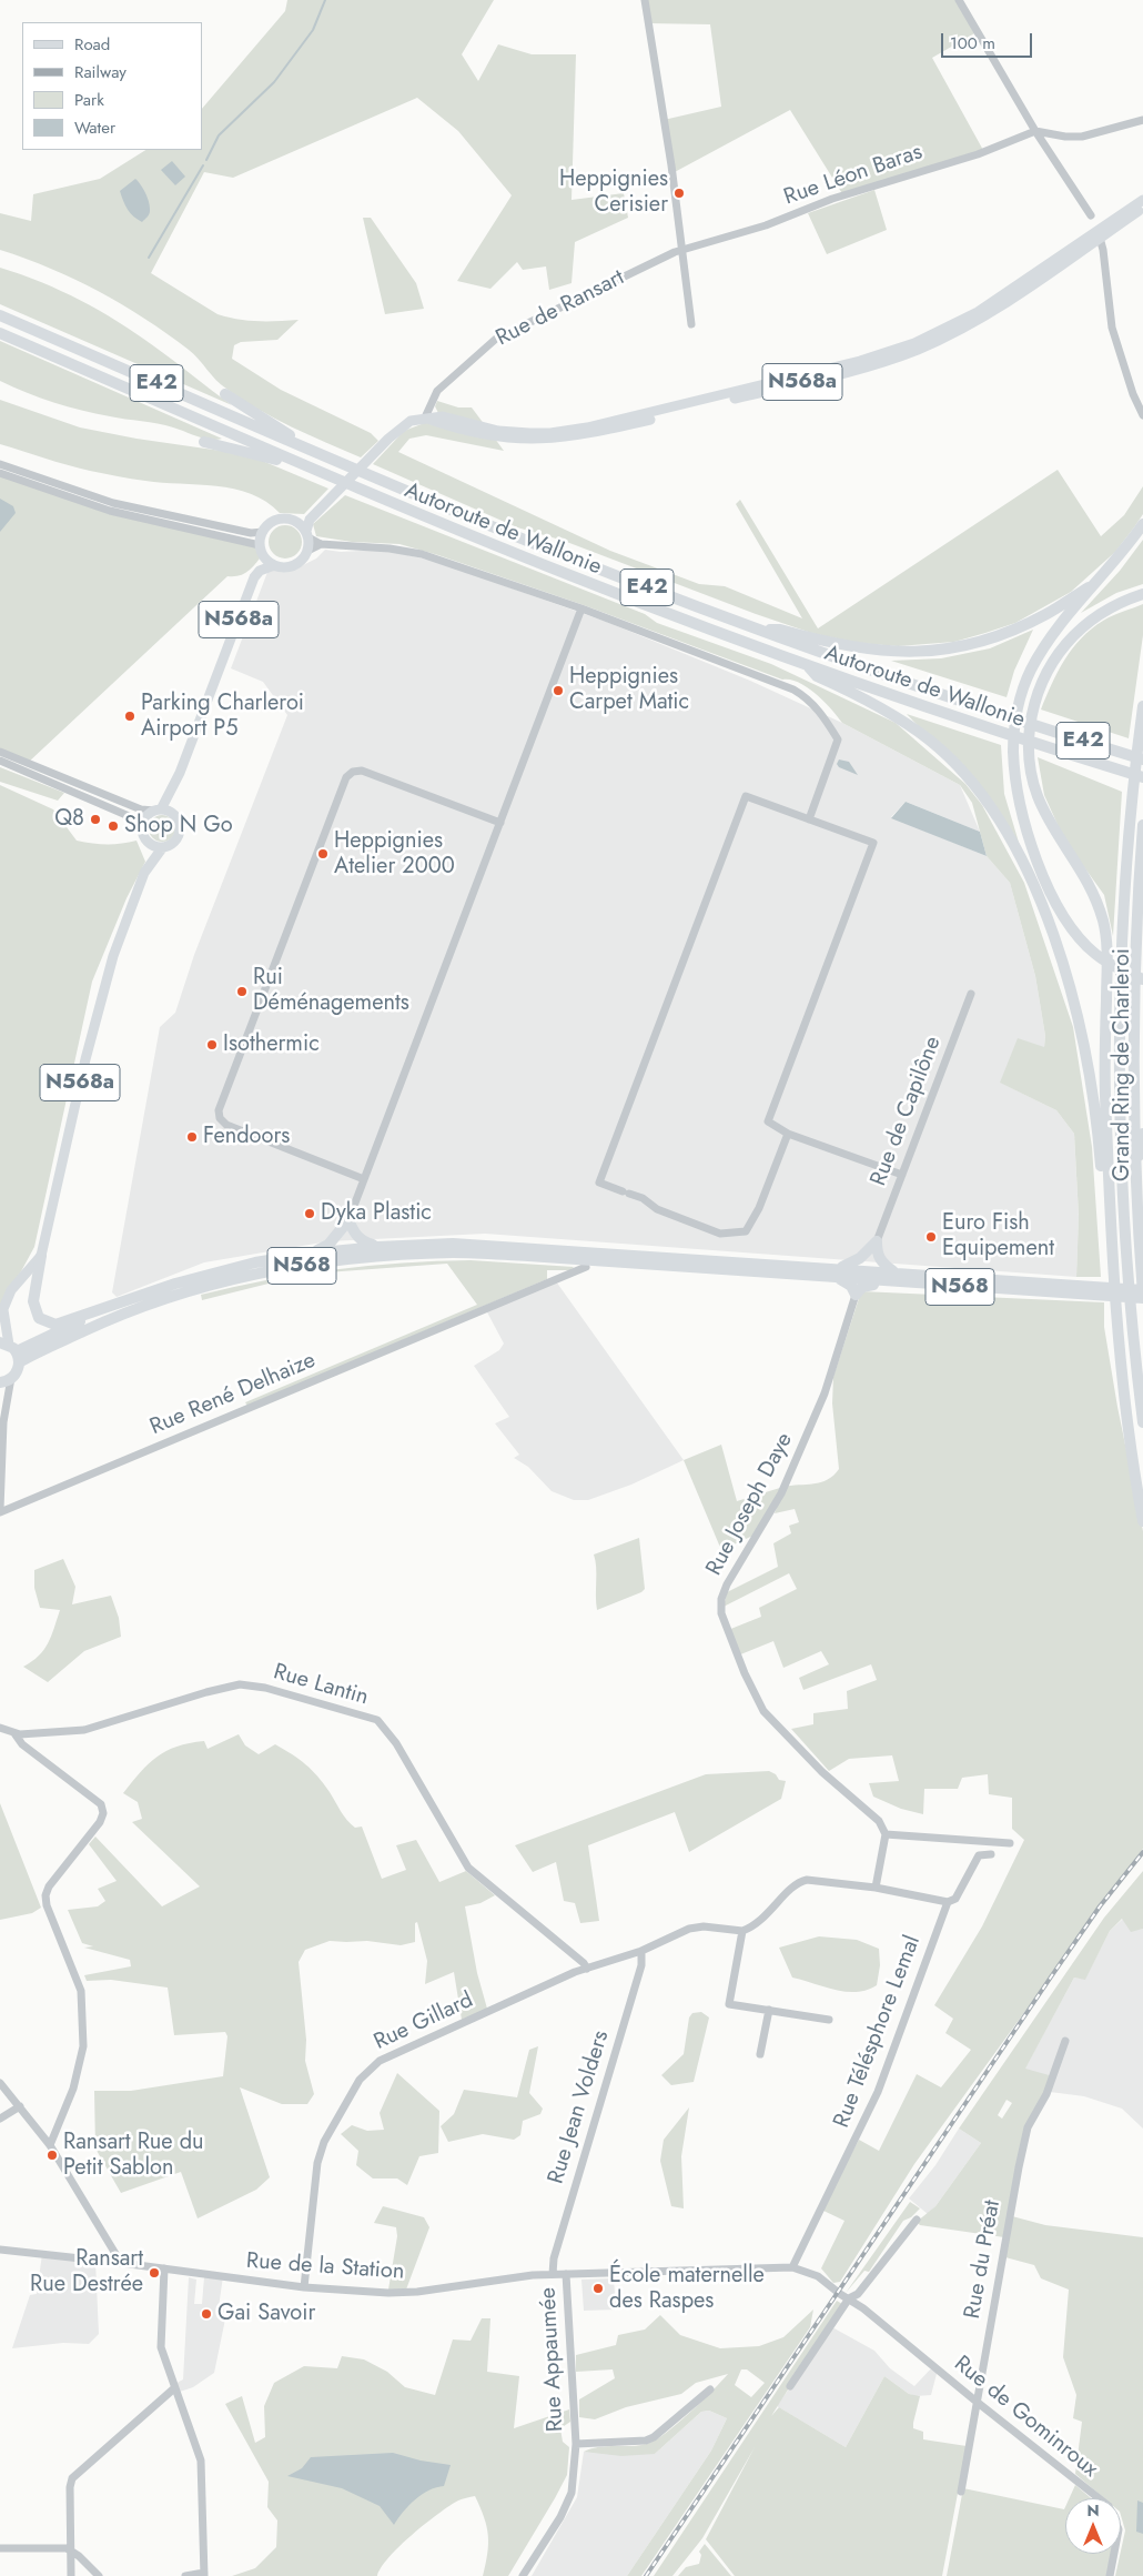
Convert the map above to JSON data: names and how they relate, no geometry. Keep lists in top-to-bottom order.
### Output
{
  "streets": {
    "highway": [
      "E42",
      "Autoroute de Wallonie",
      "Grand Ring de Charleroi",
      "N568"
    ],
    "main road": ["N568a"],
    "street": [
      "Rue Léon Baras",
      "Rue de Ransart",
      "Rue de Capilône",
      "Rue René Delhaize",
      "Rue Joseph Daye",
      "Rue Lantin",
      "Rue Gillard",
      "Rue Télésphore Lemal",
      "Rue Jean Volders",
      "Rue du Préat",
      "Rue de la Station",
      "Rue Appaumée",
      "Rue de Gominroux"
    ]
  },
  "crossings": [
    ["Rue Léon Baras", "Rue de Ransart"],
    ["Rue de Ransart", "N568a"],
    ["N568a", "N568"],
    ["Grand Ring de Charleroi", "N568"],
    ["Rue Lantin", "Rue Gillard"],
    ["Rue Gillard", "Rue Jean Volders"],
    ["Rue Gillard", "Rue de la Station"],
    ["Rue Télésphore Lemal", "Rue de la Station"],
    ["Rue Jean Volders", "Rue de la Station"],
    ["Rue du Préat", "Rue de Gominroux"],
    ["Rue de la Station", "Rue Appaumée"],
    ["Rue de la Station", "Rue de Gominroux"]
  ],
  "places": [
    "Heppignies Cerisier",
    "Heppignies Carpet Matic",
    "Parking Charleroi Airport P5",
    "Q8",
    "Shop N Go",
    "Heppignies Atelier 2000",
    "Rui Déménagements",
    "Isothermic",
    "Fendoors",
    "Dyka Plastic",
    "Euro Fish Equipement",
    "Ransart Rue du Petit Sablon",
    "Ransart Rue Destrée",
    "École maternelle des Raspes",
    "Gai Savoir"
  ],
  "legend": [
    "Road",
    "Railway",
    "Park",
    "Water"
  ],
  "scale_bar": "100 m",
  "north": "top"
}
